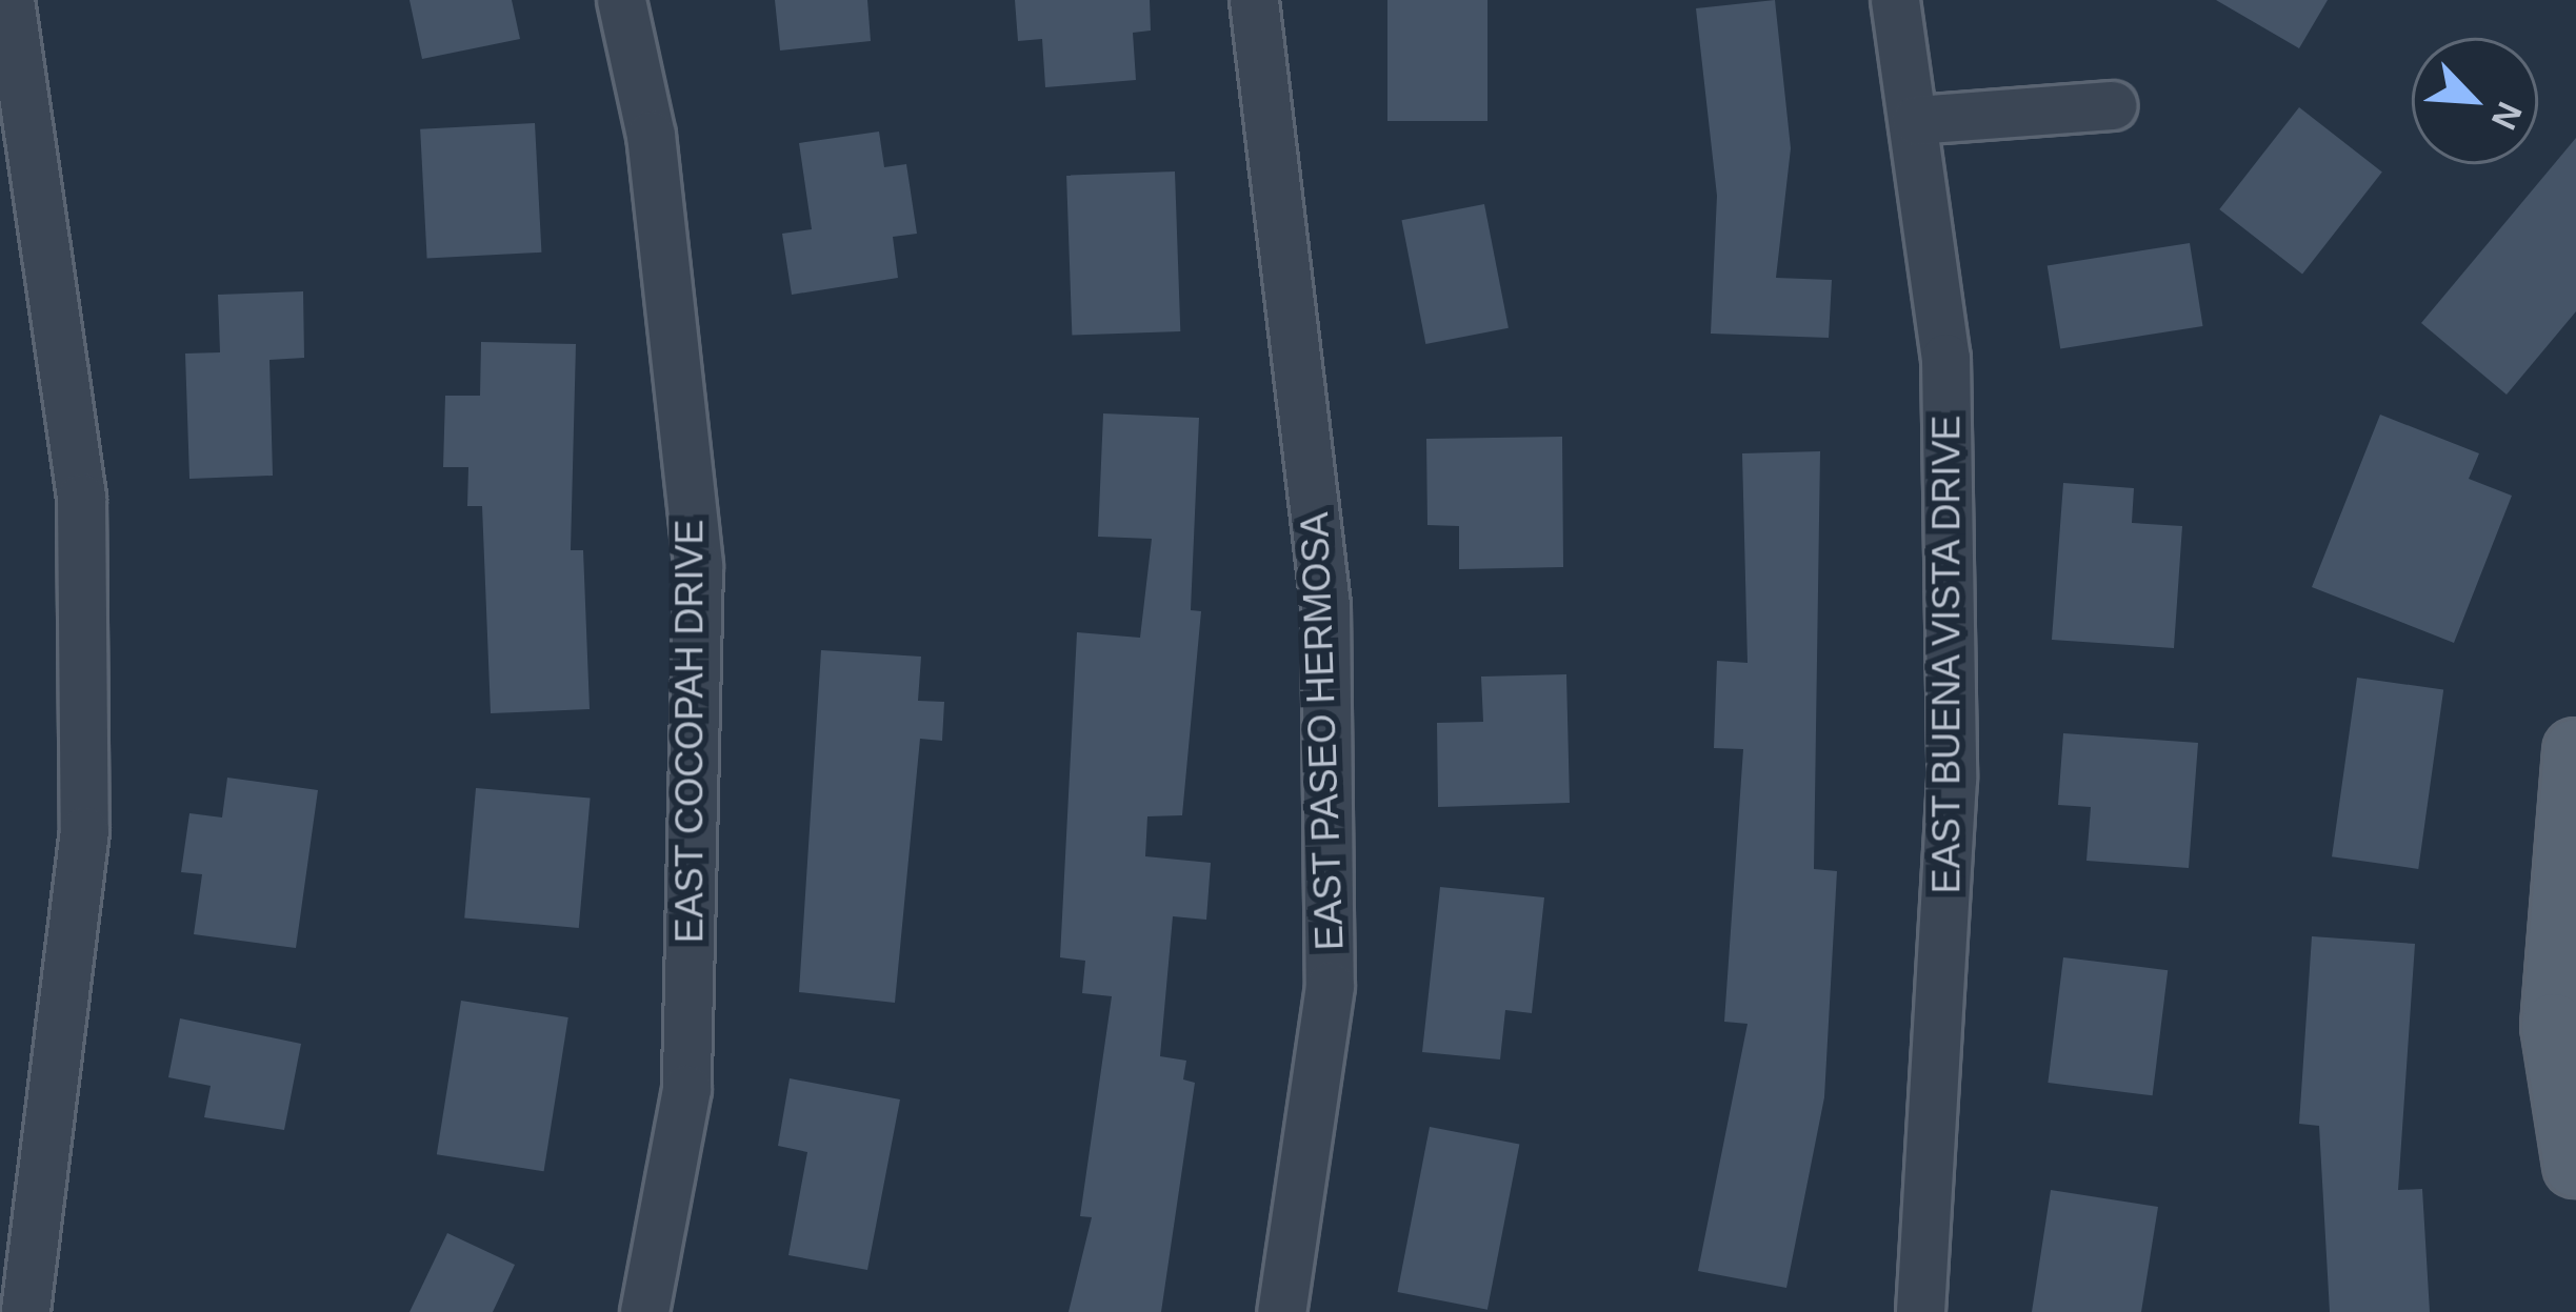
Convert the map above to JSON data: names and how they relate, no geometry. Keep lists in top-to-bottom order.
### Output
{
  "streets": {
    "street": ["EAST BUENA VISTA DRIVE", "EAST COCOPAH DRIVE", "EAST PASEO HERMOSA"]
  },
  "north": "bottom right"
}
